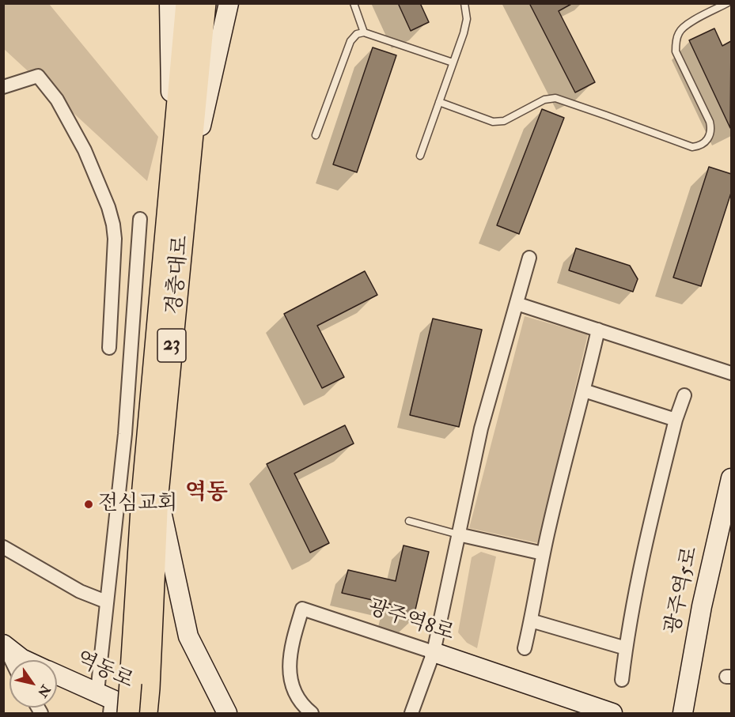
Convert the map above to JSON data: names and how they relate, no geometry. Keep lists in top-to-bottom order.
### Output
{
  "streets": {
    "main road": ["경충대로", "23"],
    "street": ["광주역5로", "광주역8로", "역동로"]
  },
  "crossings": [
    ["경충대로", "23"]
  ],
  "districts": ["역동"],
  "places": ["전심교회"],
  "north": "bottom right"
}
